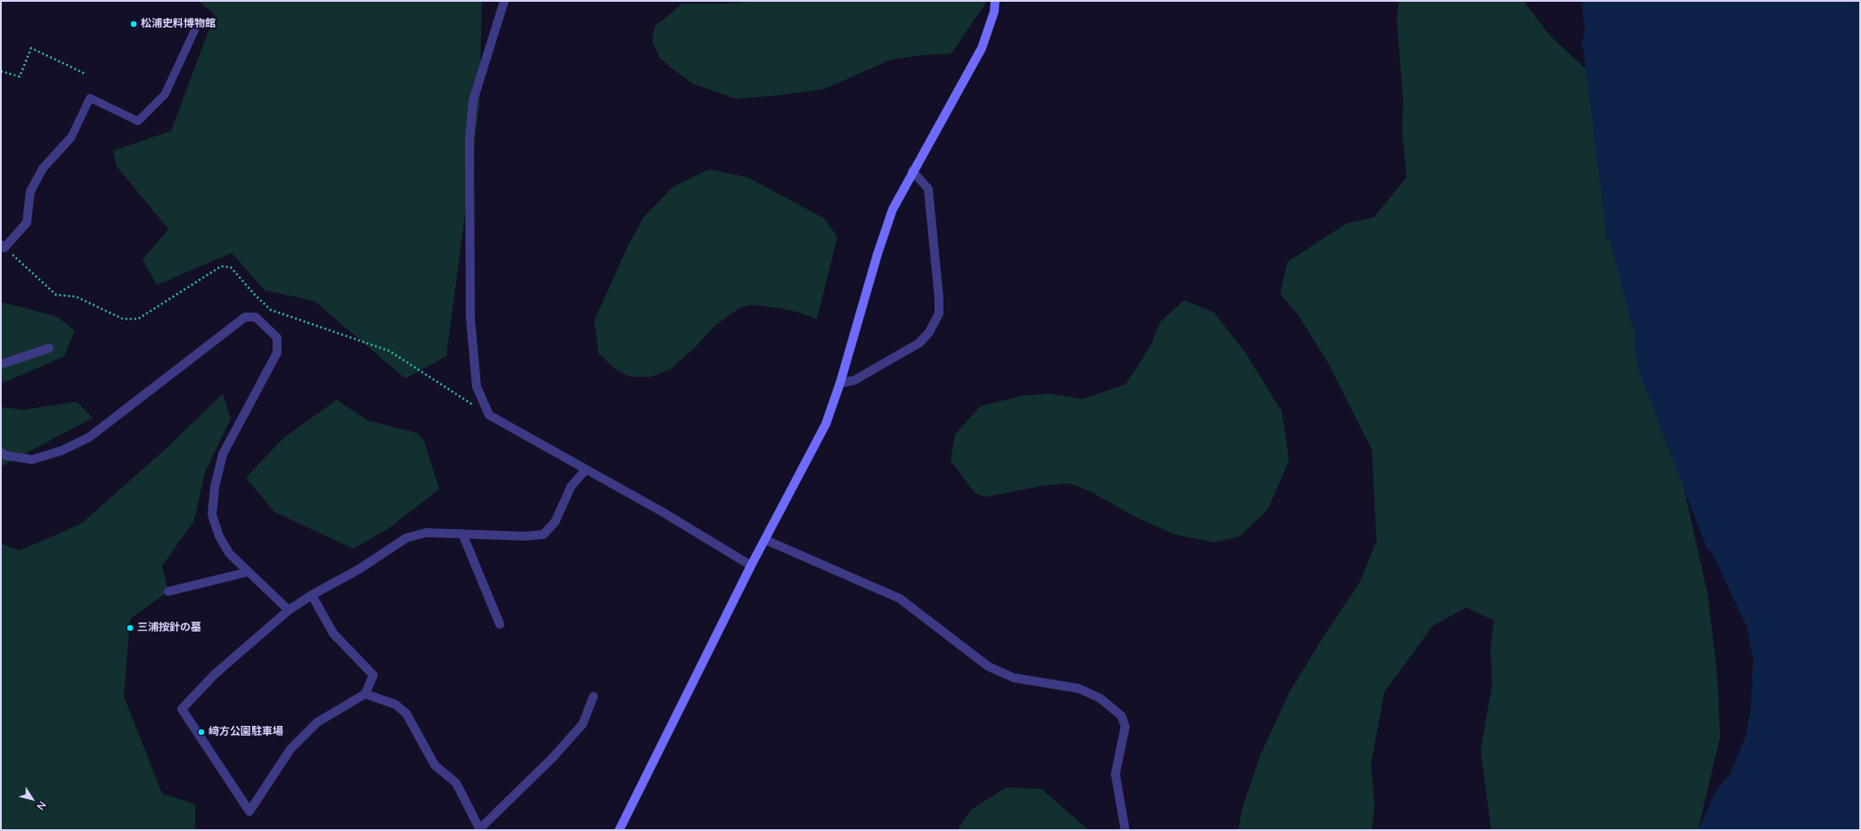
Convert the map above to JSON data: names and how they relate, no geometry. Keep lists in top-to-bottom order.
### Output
{
  "places": ["松浦史料博物館", "三浦按針の墓", "﨑方公園駐車場"],
  "north": "bottom right"
}
